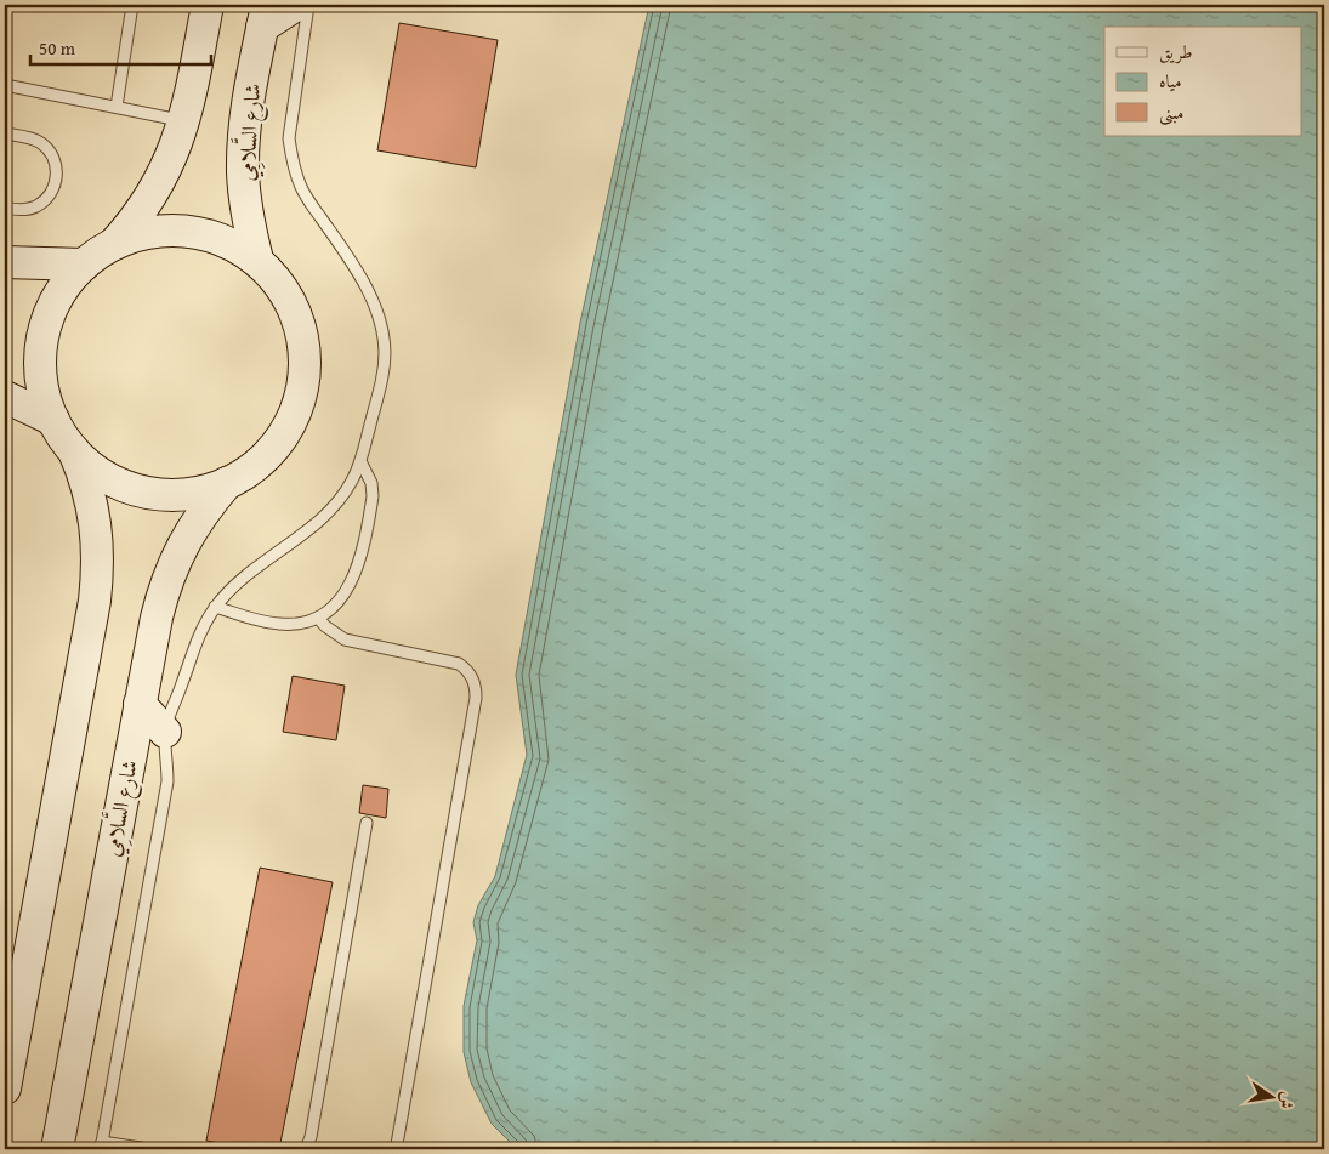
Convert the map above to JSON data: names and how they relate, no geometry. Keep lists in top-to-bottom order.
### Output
{
  "streets": {
    "street": ["شارع السَّلامِي"]
  },
  "legend": ["طريق", "مياه", "مبنى"],
  "scale_bar": "50 m",
  "north": "right"
}
